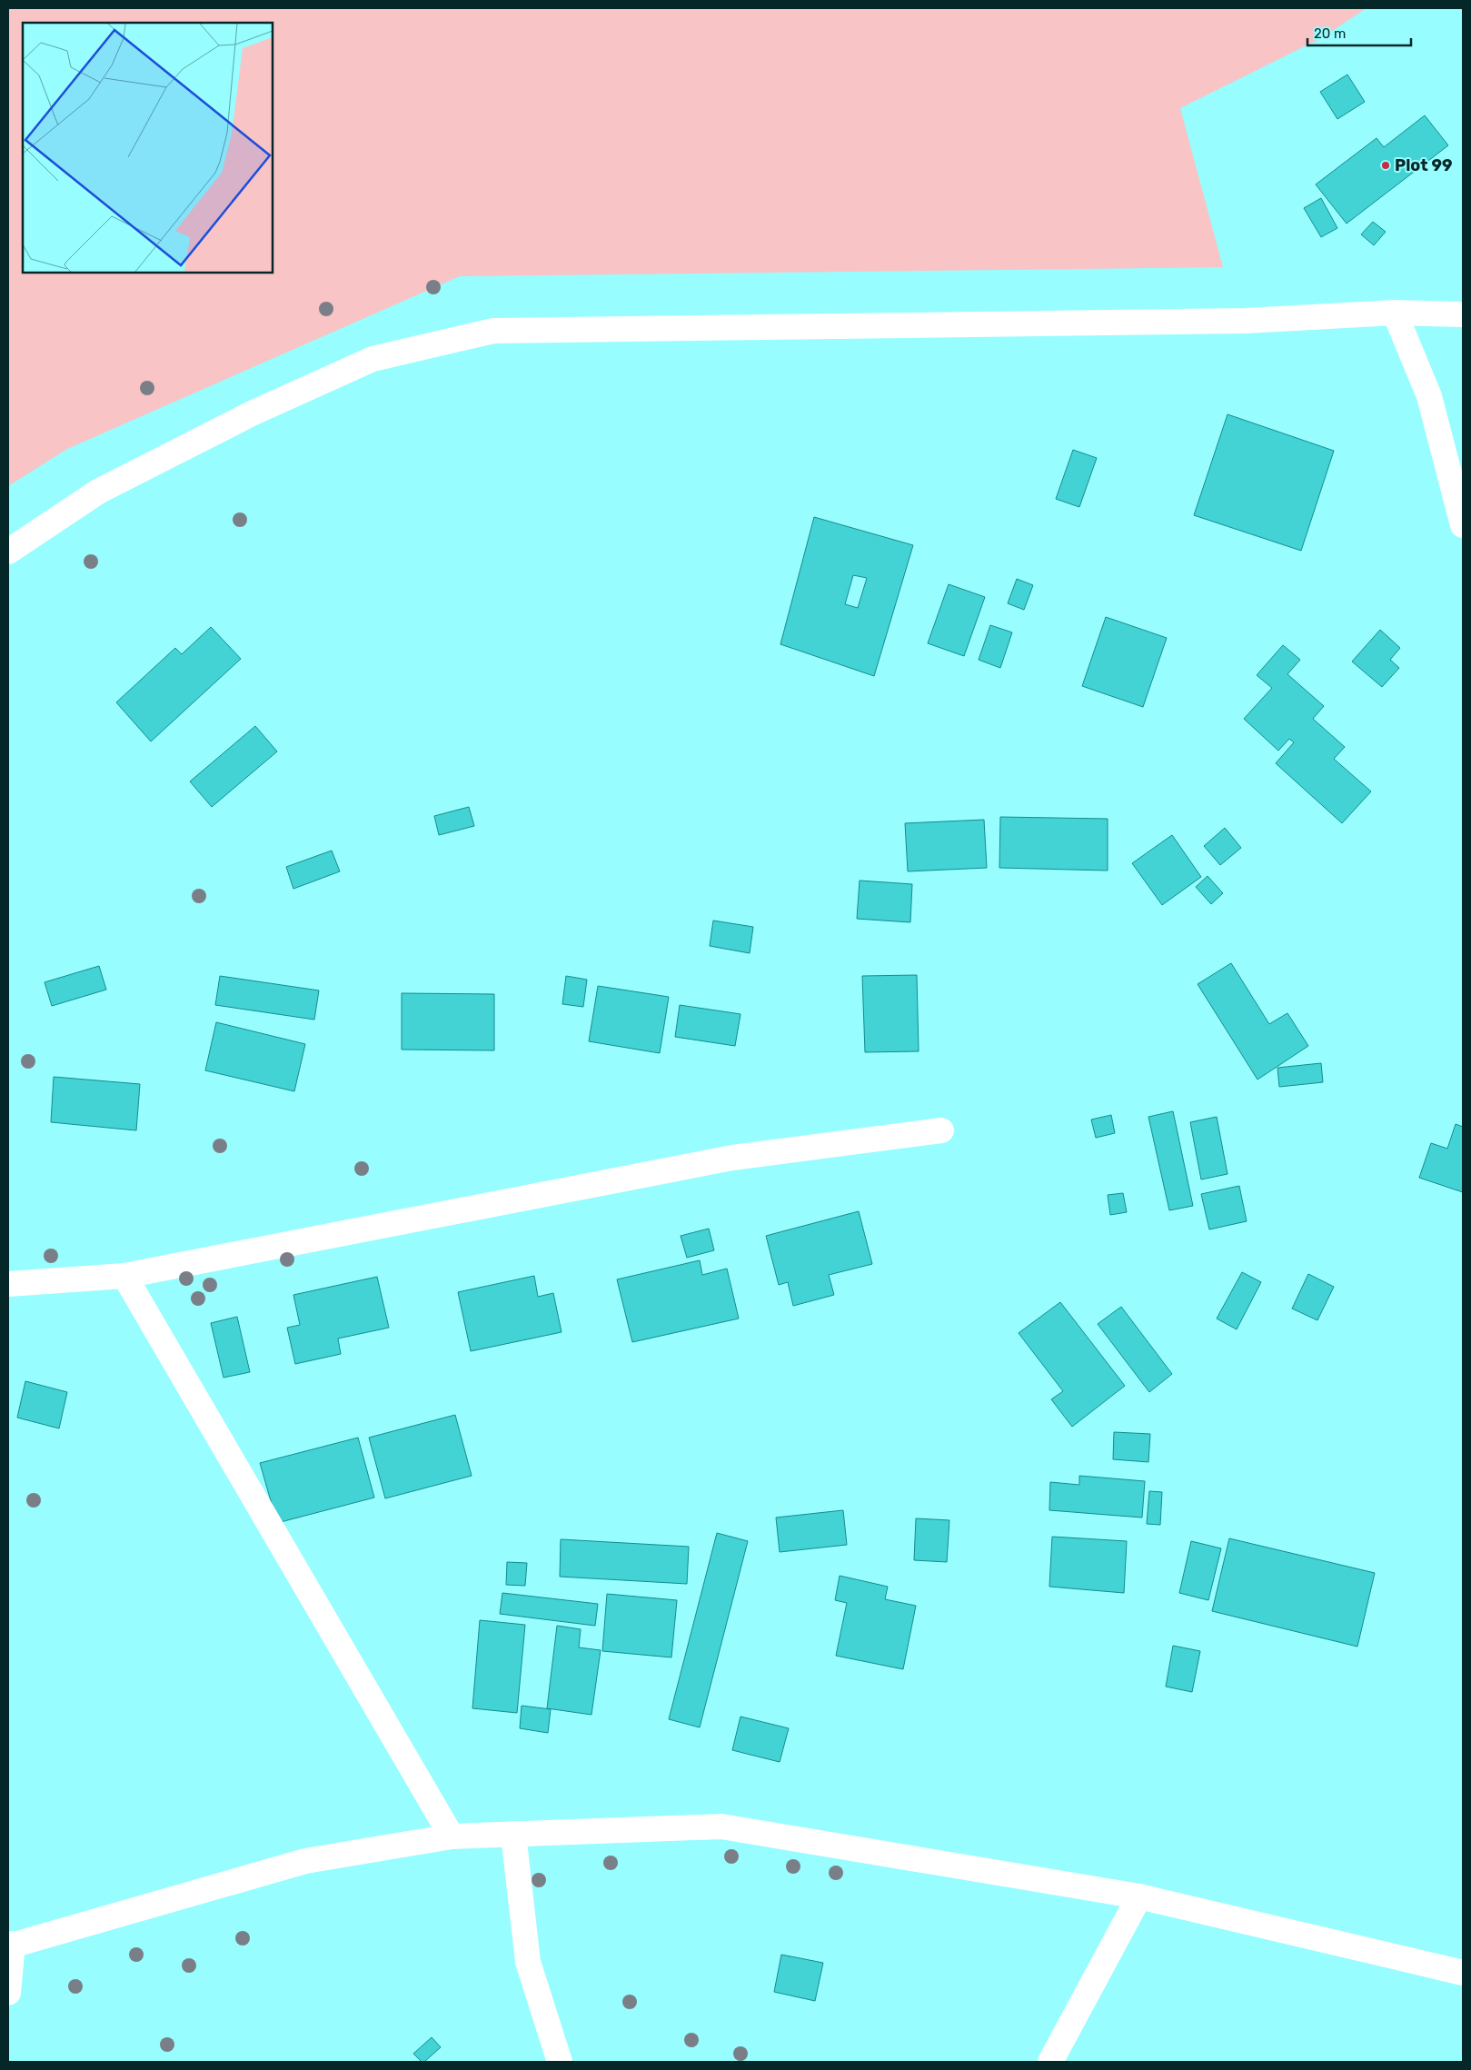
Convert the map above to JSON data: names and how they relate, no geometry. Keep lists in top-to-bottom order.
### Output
{
  "places": ["Plot 99"],
  "scale_bar": "20 m"
}
